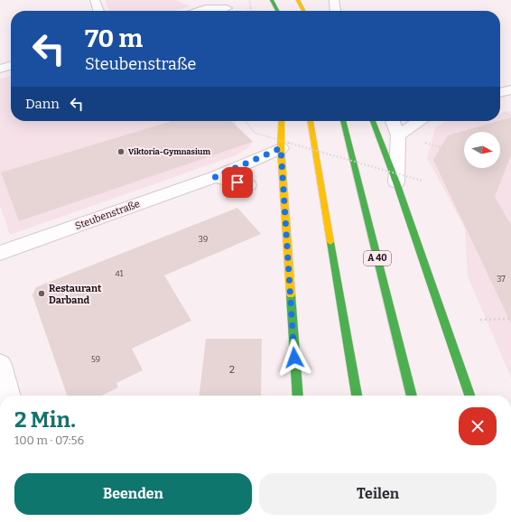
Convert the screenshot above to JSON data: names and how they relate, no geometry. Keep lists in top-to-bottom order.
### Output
{
  "streets": {
    "main road": ["A 40"],
    "street": ["Steubenstraße"]
  },
  "places": ["Viktoria-Gymnasium", "Restaurant Darband"],
  "house_numbers": [
    "39",
    "41",
    "37",
    "59",
    "2"
  ],
  "north": "right",
  "page": {
    "turn": ["70 m", "Steubenstraße"],
    "then": "Dann",
    "heading": ["2 Min.", "100 m · 07:56"],
    "buttons": ["Beenden", "Teilen"]
  }
}
